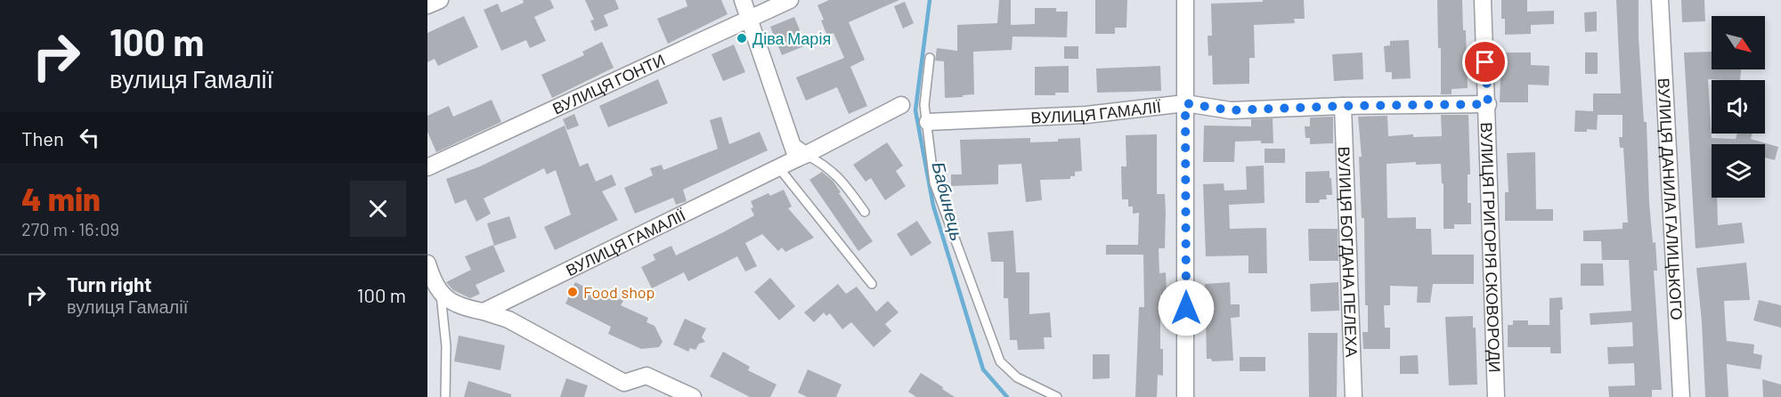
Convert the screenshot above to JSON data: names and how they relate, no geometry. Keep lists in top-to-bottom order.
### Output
{
  "streets": {
    "street": [
      "ВУЛИЦЯ ГОНТИ",
      "ВУЛИЦЯ ГАМАЛІЇ",
      "ВУЛИЦЯ ДАНИЛА ГАЛИЦЬКОГО",
      "ВУЛИЦЯ ГРИГОРІЯ СКОВОРОДИ",
      "ВУЛИЦЯ БОГДАНА ПЕЛЕХА"
    ]
  },
  "crossings": [
    ["ВУЛИЦЯ ГАМАЛІЇ", "ВУЛИЦЯ ГРИГОРІЯ СКОВОРОДИ"],
    ["ВУЛИЦЯ ГАМАЛІЇ", "ВУЛИЦЯ БОГДАНА ПЕЛЕХА"]
  ],
  "water": ["Бабинець"],
  "places": ["Діва Марія", "Food shop"],
  "north": "bottom right",
  "page": {
    "turn": ["100 m", "вулиця Гамалії"],
    "then": "Then",
    "heading": ["4 min", "270 m · 16:09"],
    "list": [
      {
        "name": "Turn right",
        "note": "вулиця Гамалії",
        "value": "100 m"
      }
    ]
  }
}
